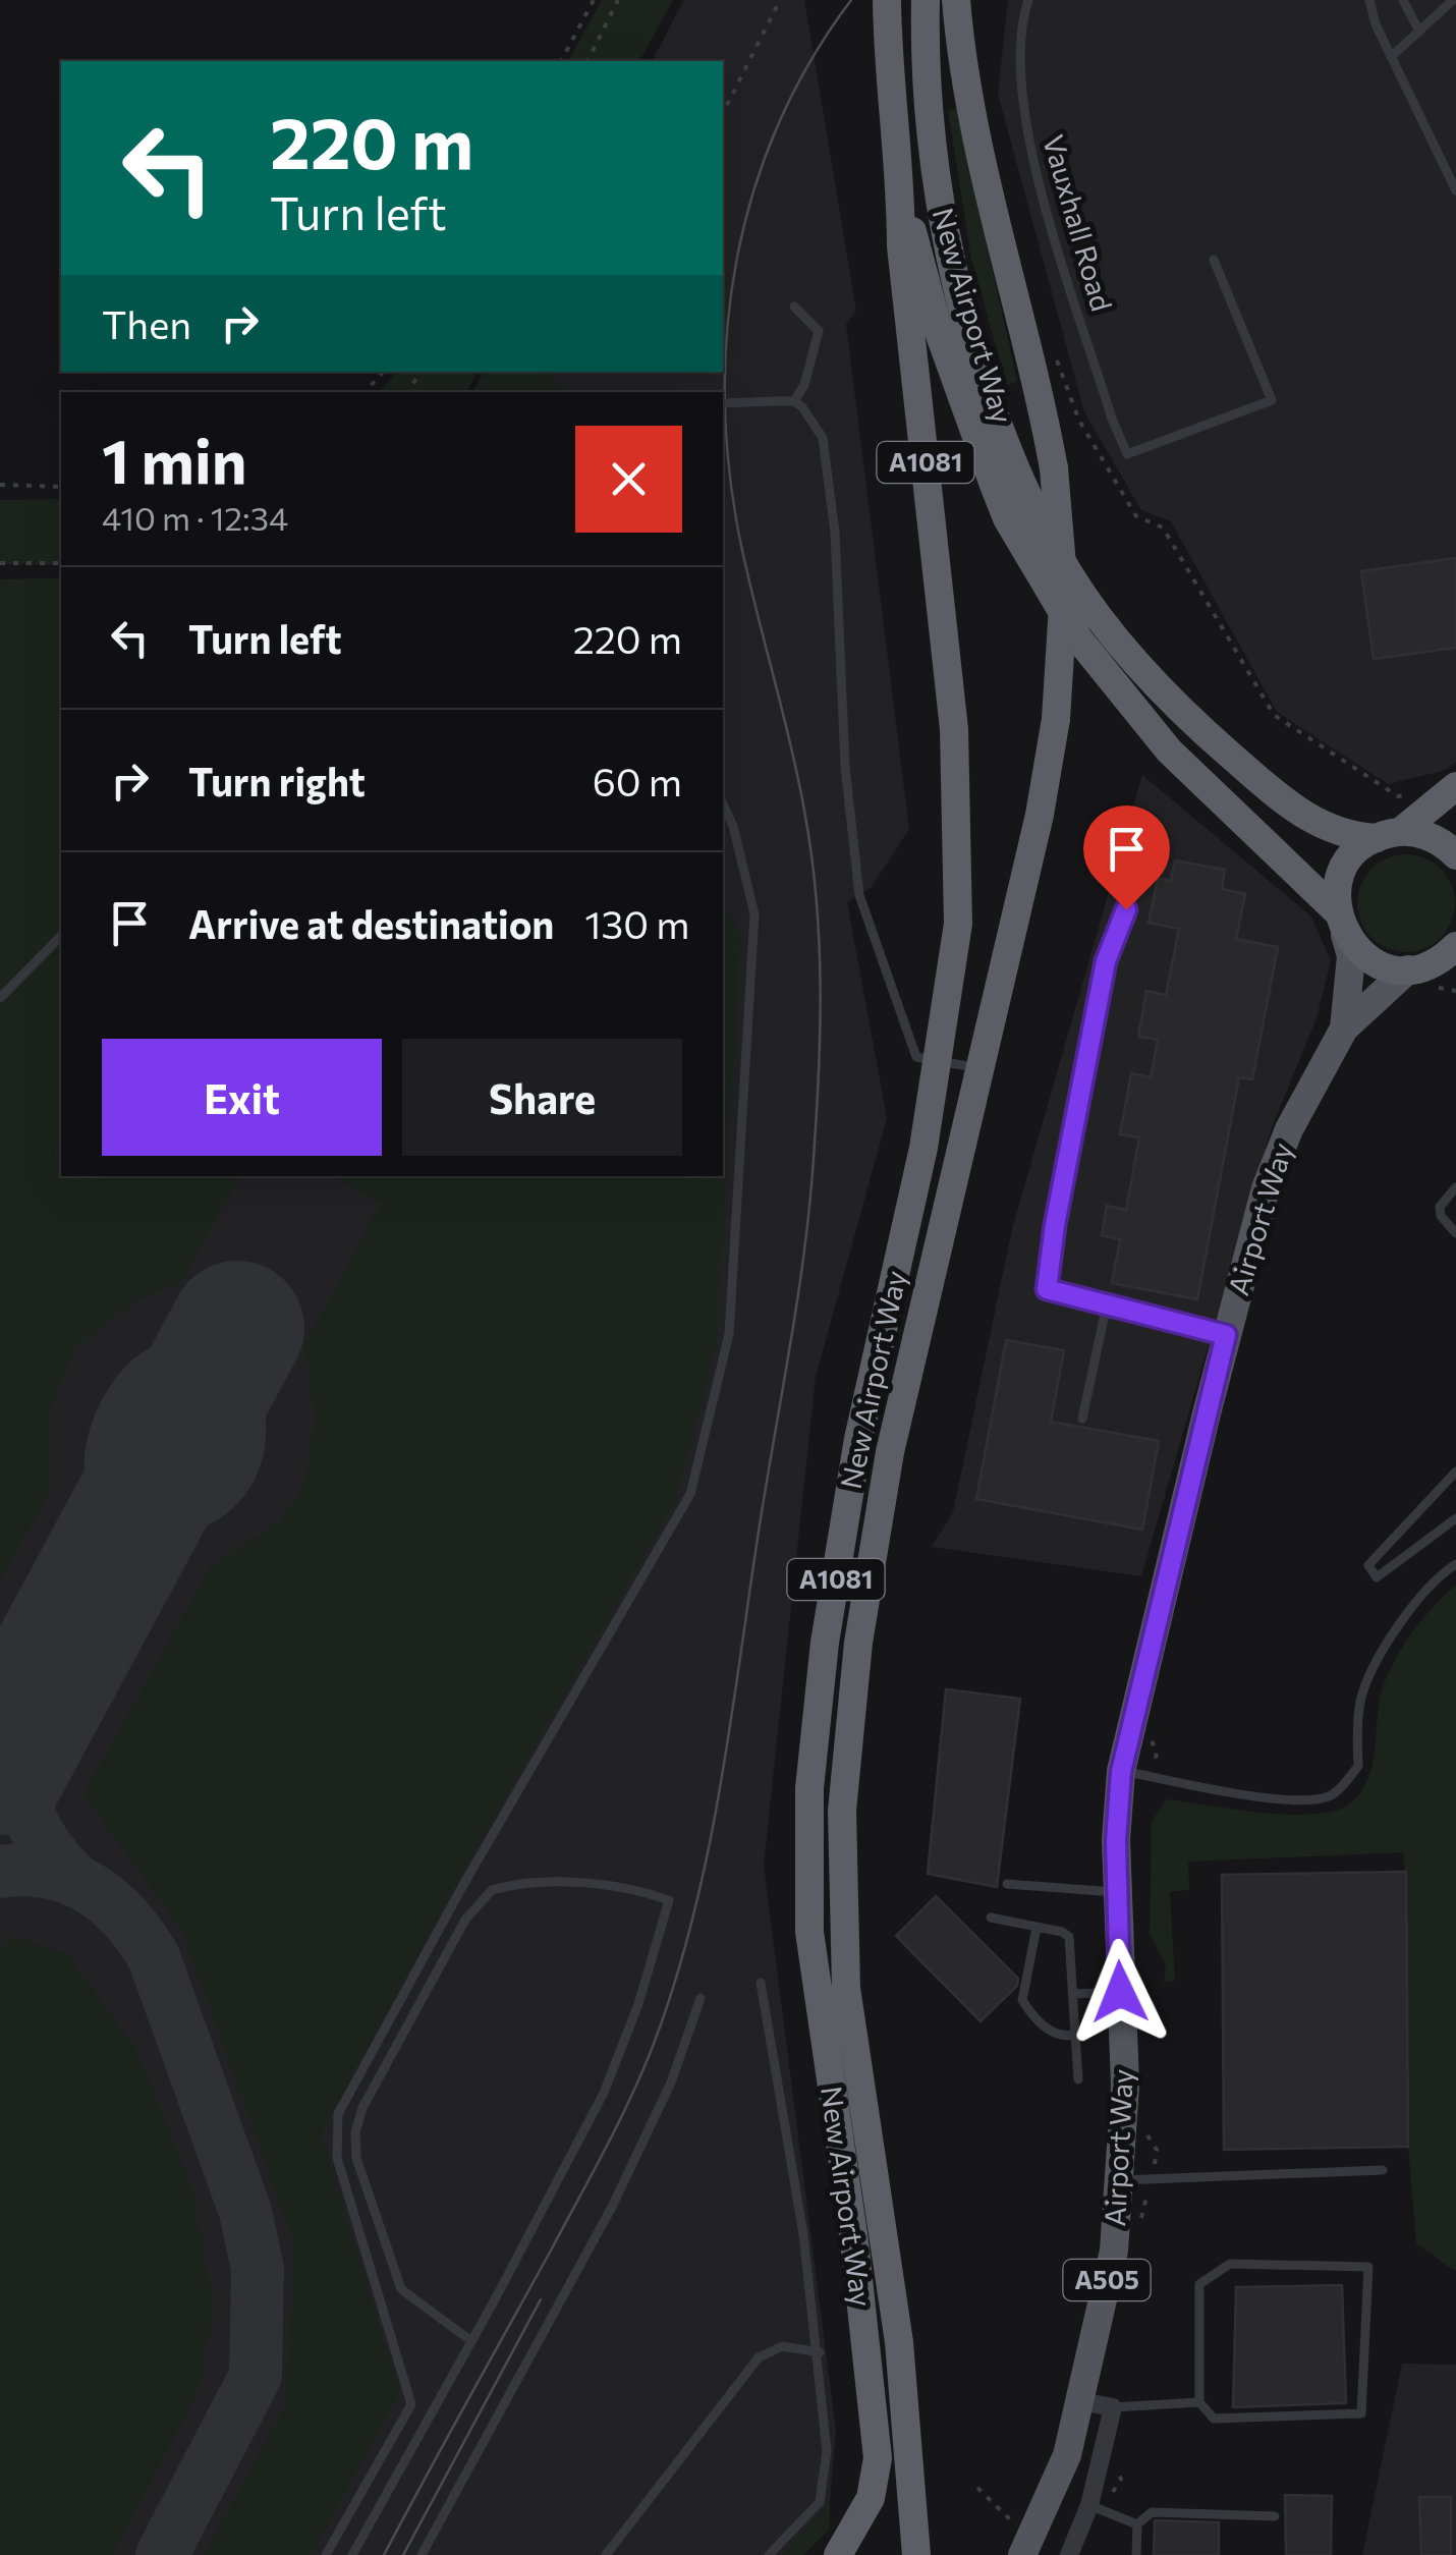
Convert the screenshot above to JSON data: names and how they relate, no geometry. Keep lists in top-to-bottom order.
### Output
{
  "streets": {
    "highway": ["New Airport Way", "A1081"],
    "main road": ["Airport Way", "A505"],
    "lane": ["Vauxhall Road"]
  },
  "crossings": [
    ["New Airport Way", "Airport Way"]
  ],
  "page": {
    "turn": ["220 m", "Turn left"],
    "then": "Then",
    "heading": ["1 min", "410 m · 12:34"],
    "list": [
      {
        "name": "Turn left",
        "value": "220 m"
      },
      {
        "name": "Turn right",
        "value": "60 m"
      },
      {
        "name": "Arrive at destination",
        "value": "130 m"
      }
    ],
    "buttons": ["Exit", "Share"]
  }
}
